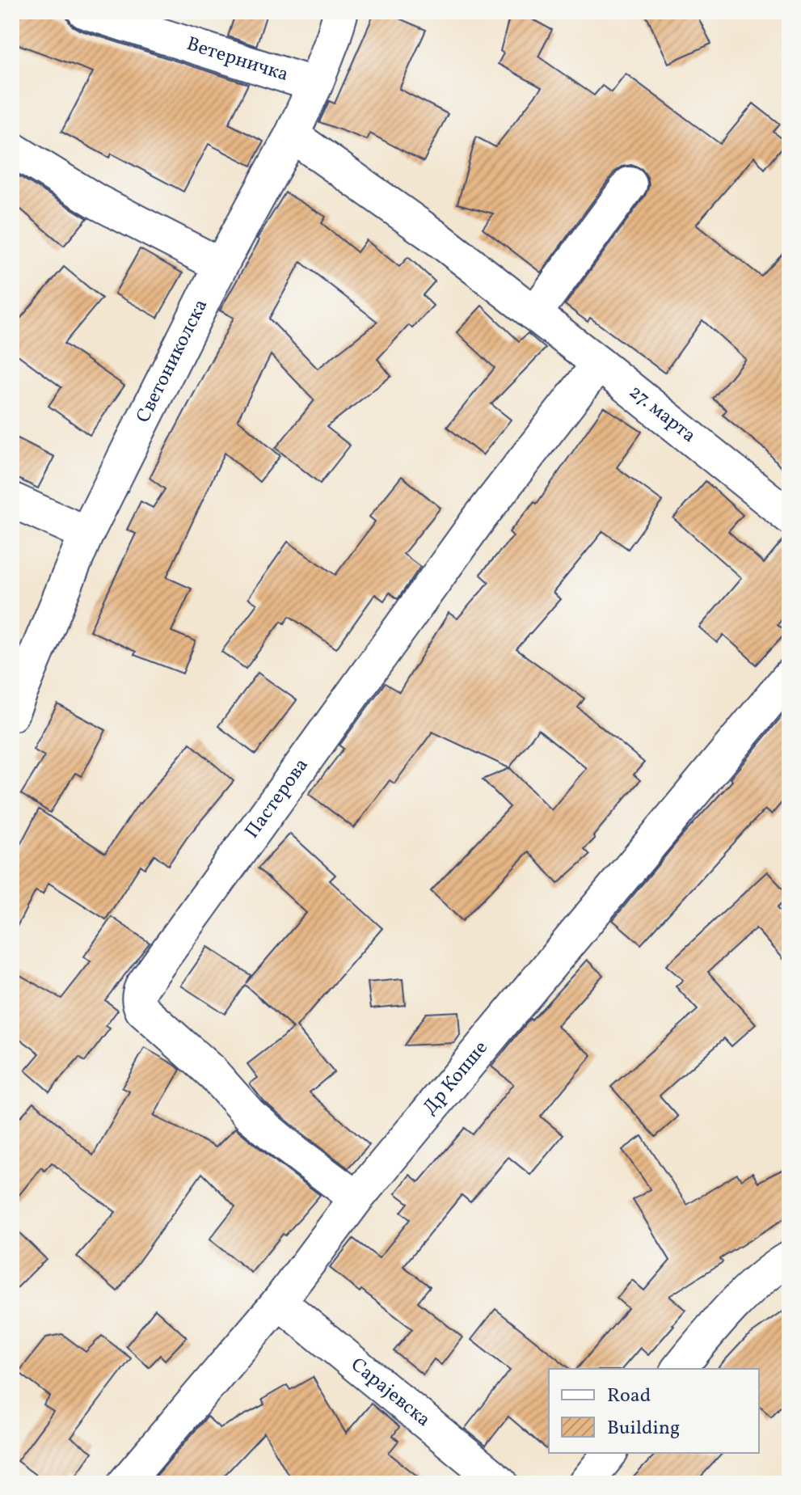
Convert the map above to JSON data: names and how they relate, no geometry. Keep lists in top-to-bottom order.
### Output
{
  "streets": {
    "street": [
      "Ветерничка",
      "Светониколска",
      "27. марта",
      "Пастерова",
      "Др Копше",
      "Сарајевска"
    ]
  },
  "crossings": [
    ["Ветерничка", "Светониколска"],
    ["Светониколска", "27. марта"],
    ["27. марта", "Пастерова"],
    ["Пастерова", "Др Копше"],
    ["Др Копше", "Сарајевска"]
  ],
  "legend": ["Road", "Building"]
}
